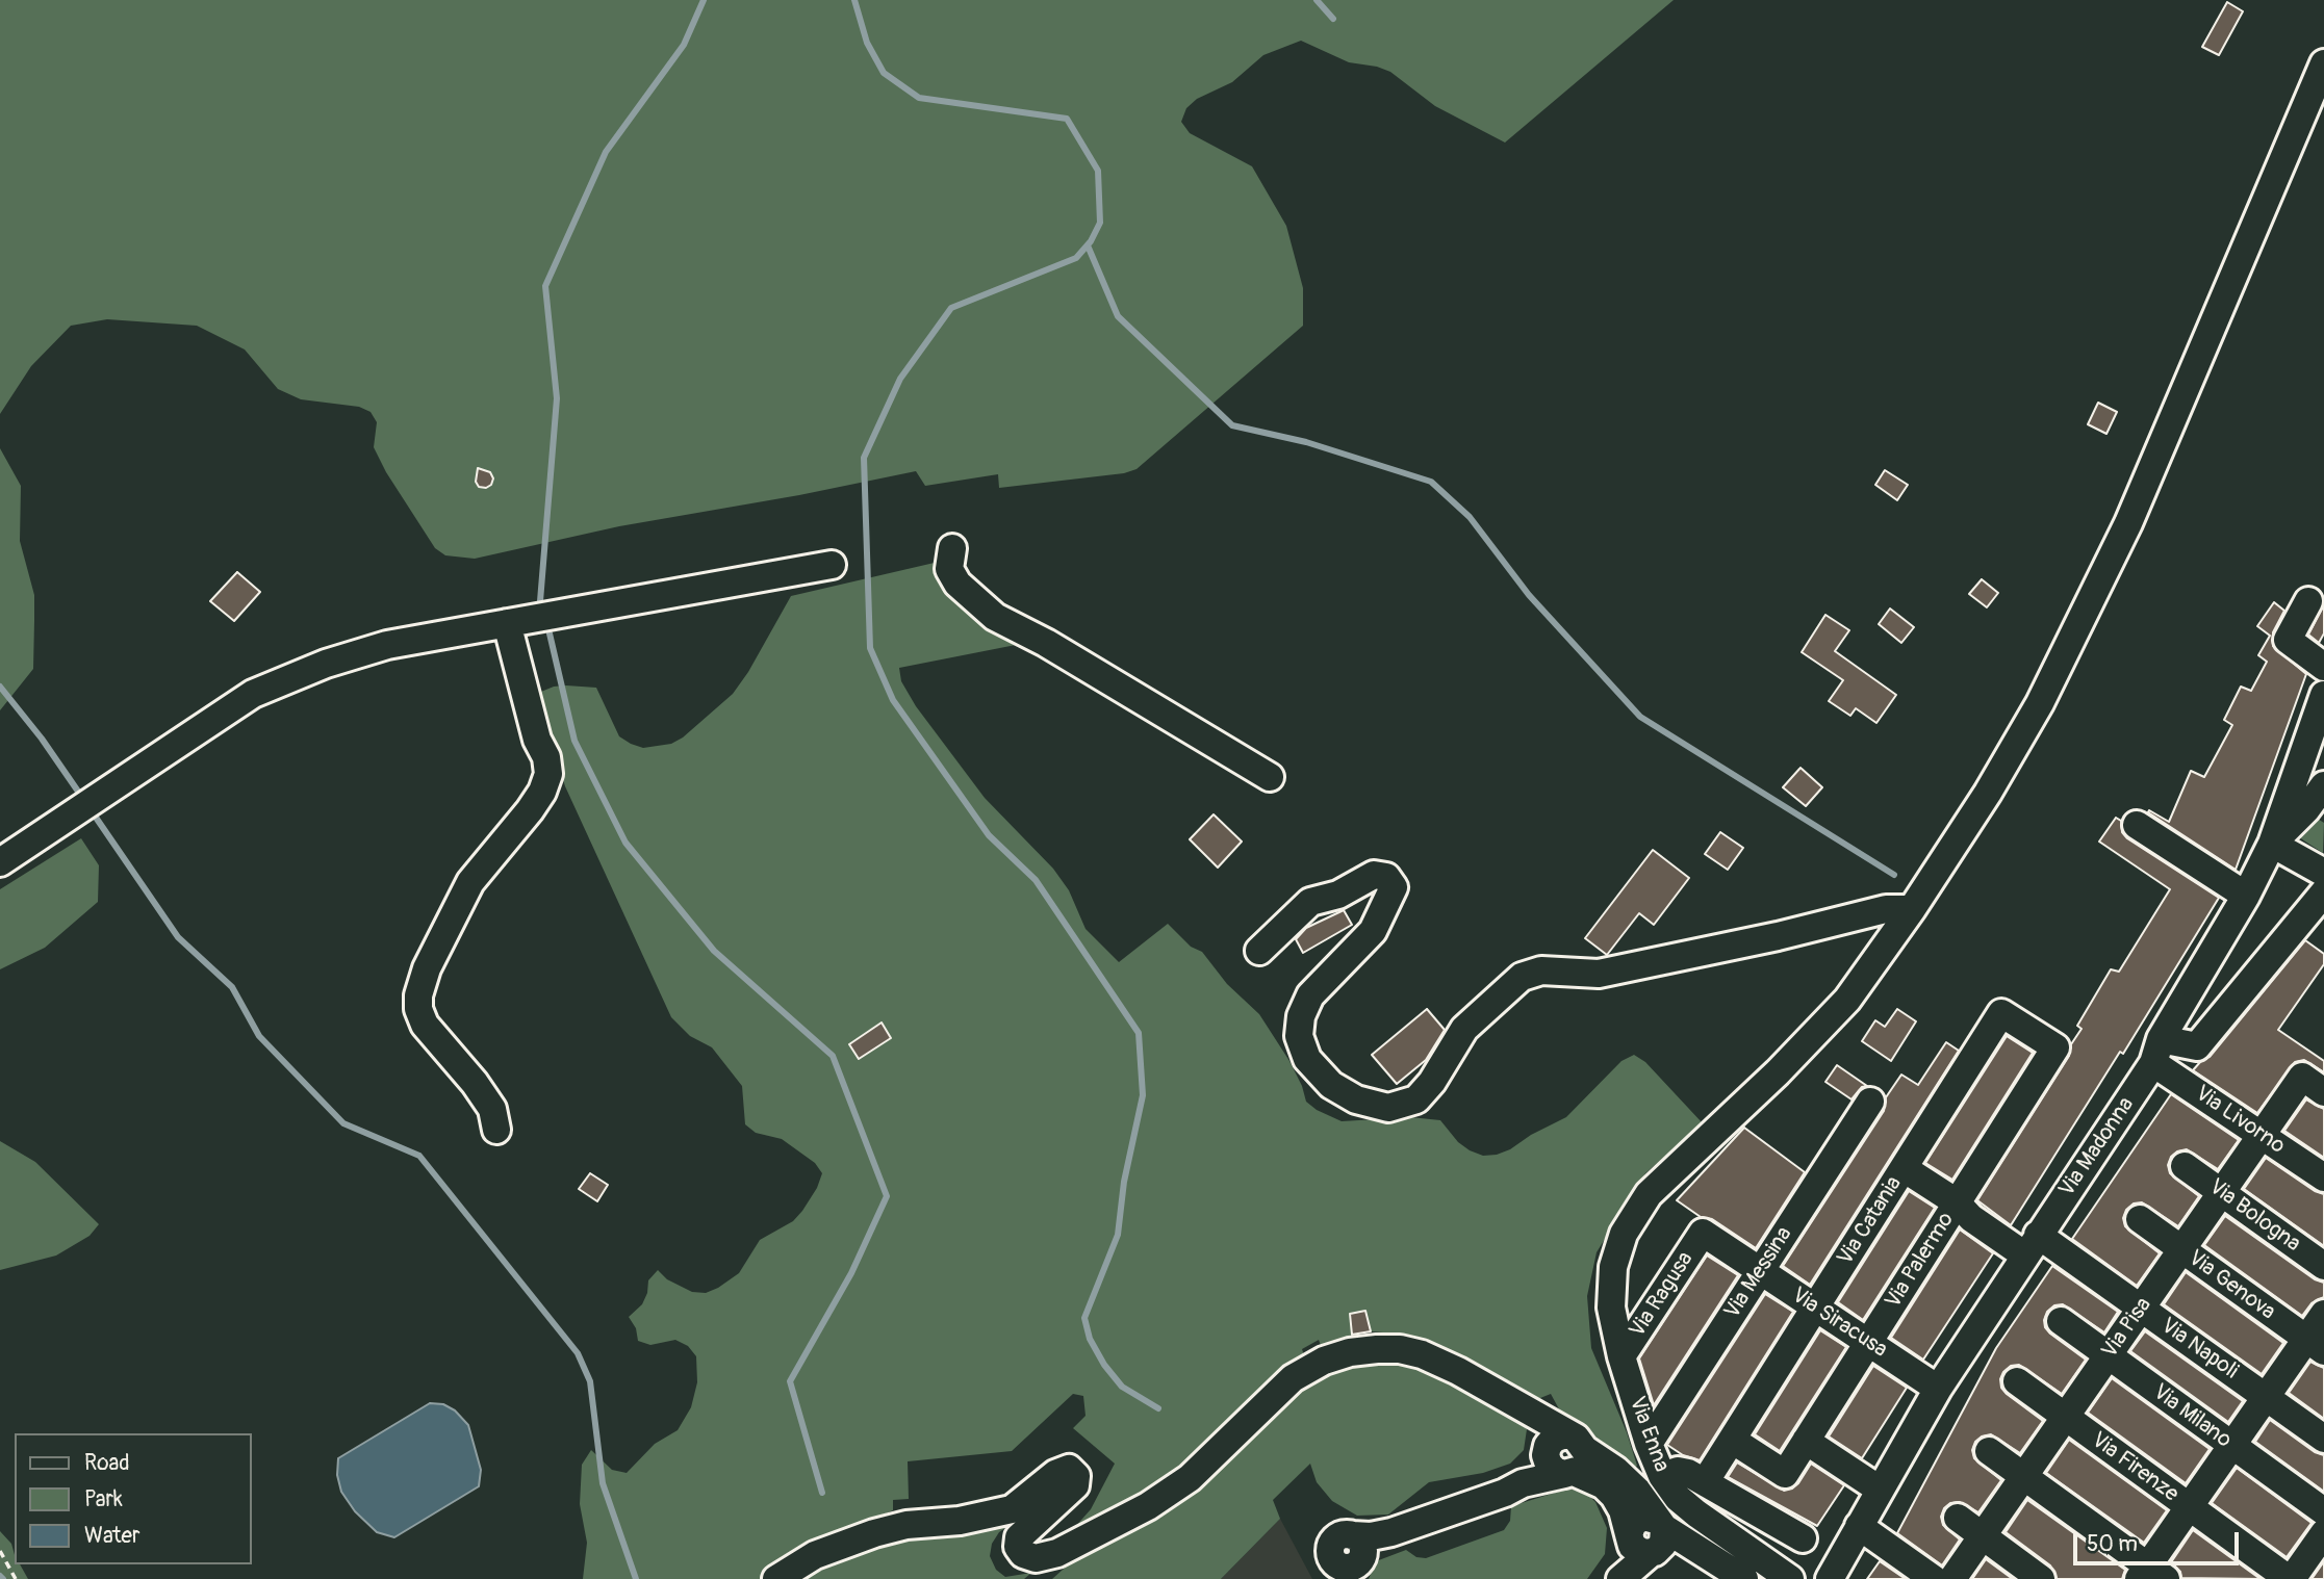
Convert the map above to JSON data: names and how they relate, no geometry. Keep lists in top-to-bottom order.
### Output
{
  "streets": {
    "street": [
      "Via Livorno",
      "Via Madonna",
      "Via Bologna",
      "Via Catania",
      "Via Palermo",
      "Via Messina",
      "Via Genova",
      "Via Ragusa",
      "Via Siracusa",
      "Via Pisa",
      "Via Napoli",
      "Via Milano",
      "Via Enna",
      "Via Firenze"
    ]
  },
  "crossings": [
    ["Via Livorno", "Via Madonna"],
    ["Via Livorno", "Via Pisa"],
    ["Via Madonna", "Via Siracusa"],
    ["Via Madonna", "Via Napoli"],
    ["Via Bologna", "Via Pisa"],
    ["Via Catania", "Via Palermo"],
    ["Via Catania", "Via Siracusa"],
    ["Via Catania", "Via Napoli"],
    ["Via Palermo", "Via Siracusa"],
    ["Via Palermo", "Via Napoli"],
    ["Via Messina", "Via Siracusa"],
    ["Via Messina", "Via Enna"],
    ["Via Genova", "Via Pisa"],
    ["Via Ragusa", "Via Siracusa"],
    ["Via Ragusa", "Via Enna"],
    ["Via Pisa", "Via Napoli"],
    ["Via Pisa", "Via Milano"],
    ["Via Pisa", "Via Firenze"]
  ],
  "legend": ["Road", "Park", "Water"],
  "scale_bar": "50 m"
}
